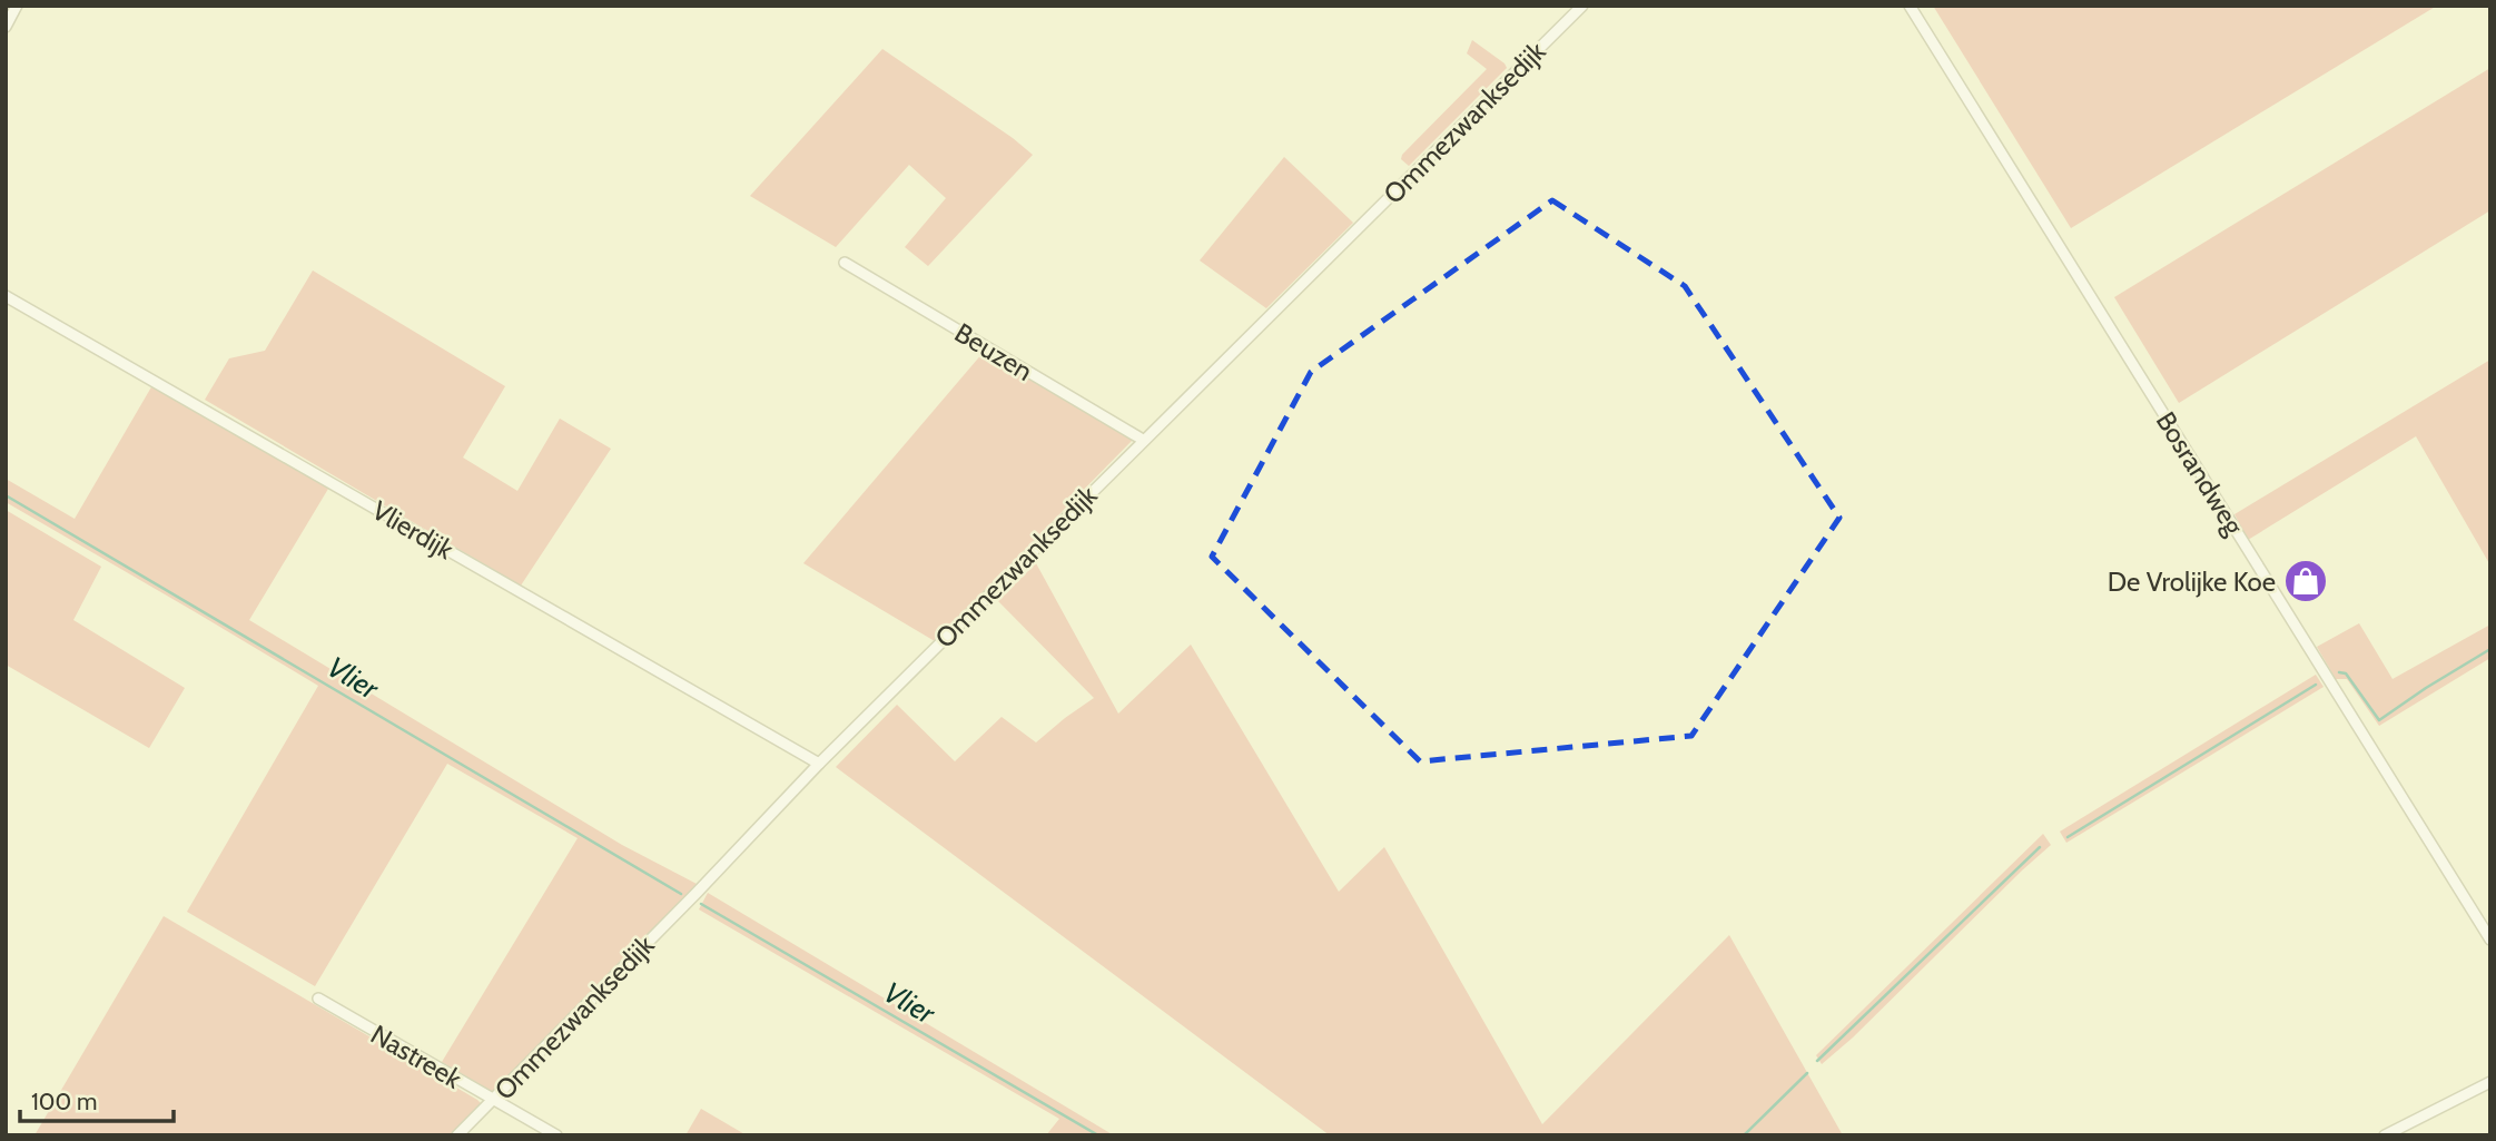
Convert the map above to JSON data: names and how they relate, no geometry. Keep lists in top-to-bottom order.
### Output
{
  "streets": {
    "street": [
      "Ommezwanksedijk",
      "Beuzen",
      "Bosrandweg",
      "Vlierdijk",
      "Nastreek"
    ]
  },
  "crossings": [
    ["Ommezwanksedijk", "Beuzen"],
    ["Ommezwanksedijk", "Vlierdijk"],
    ["Ommezwanksedijk", "Nastreek"]
  ],
  "water": ["Vlier"],
  "places": {
    "shop": ["De Vrolijke Koe"]
  },
  "scale_bar": "100 m"
}
